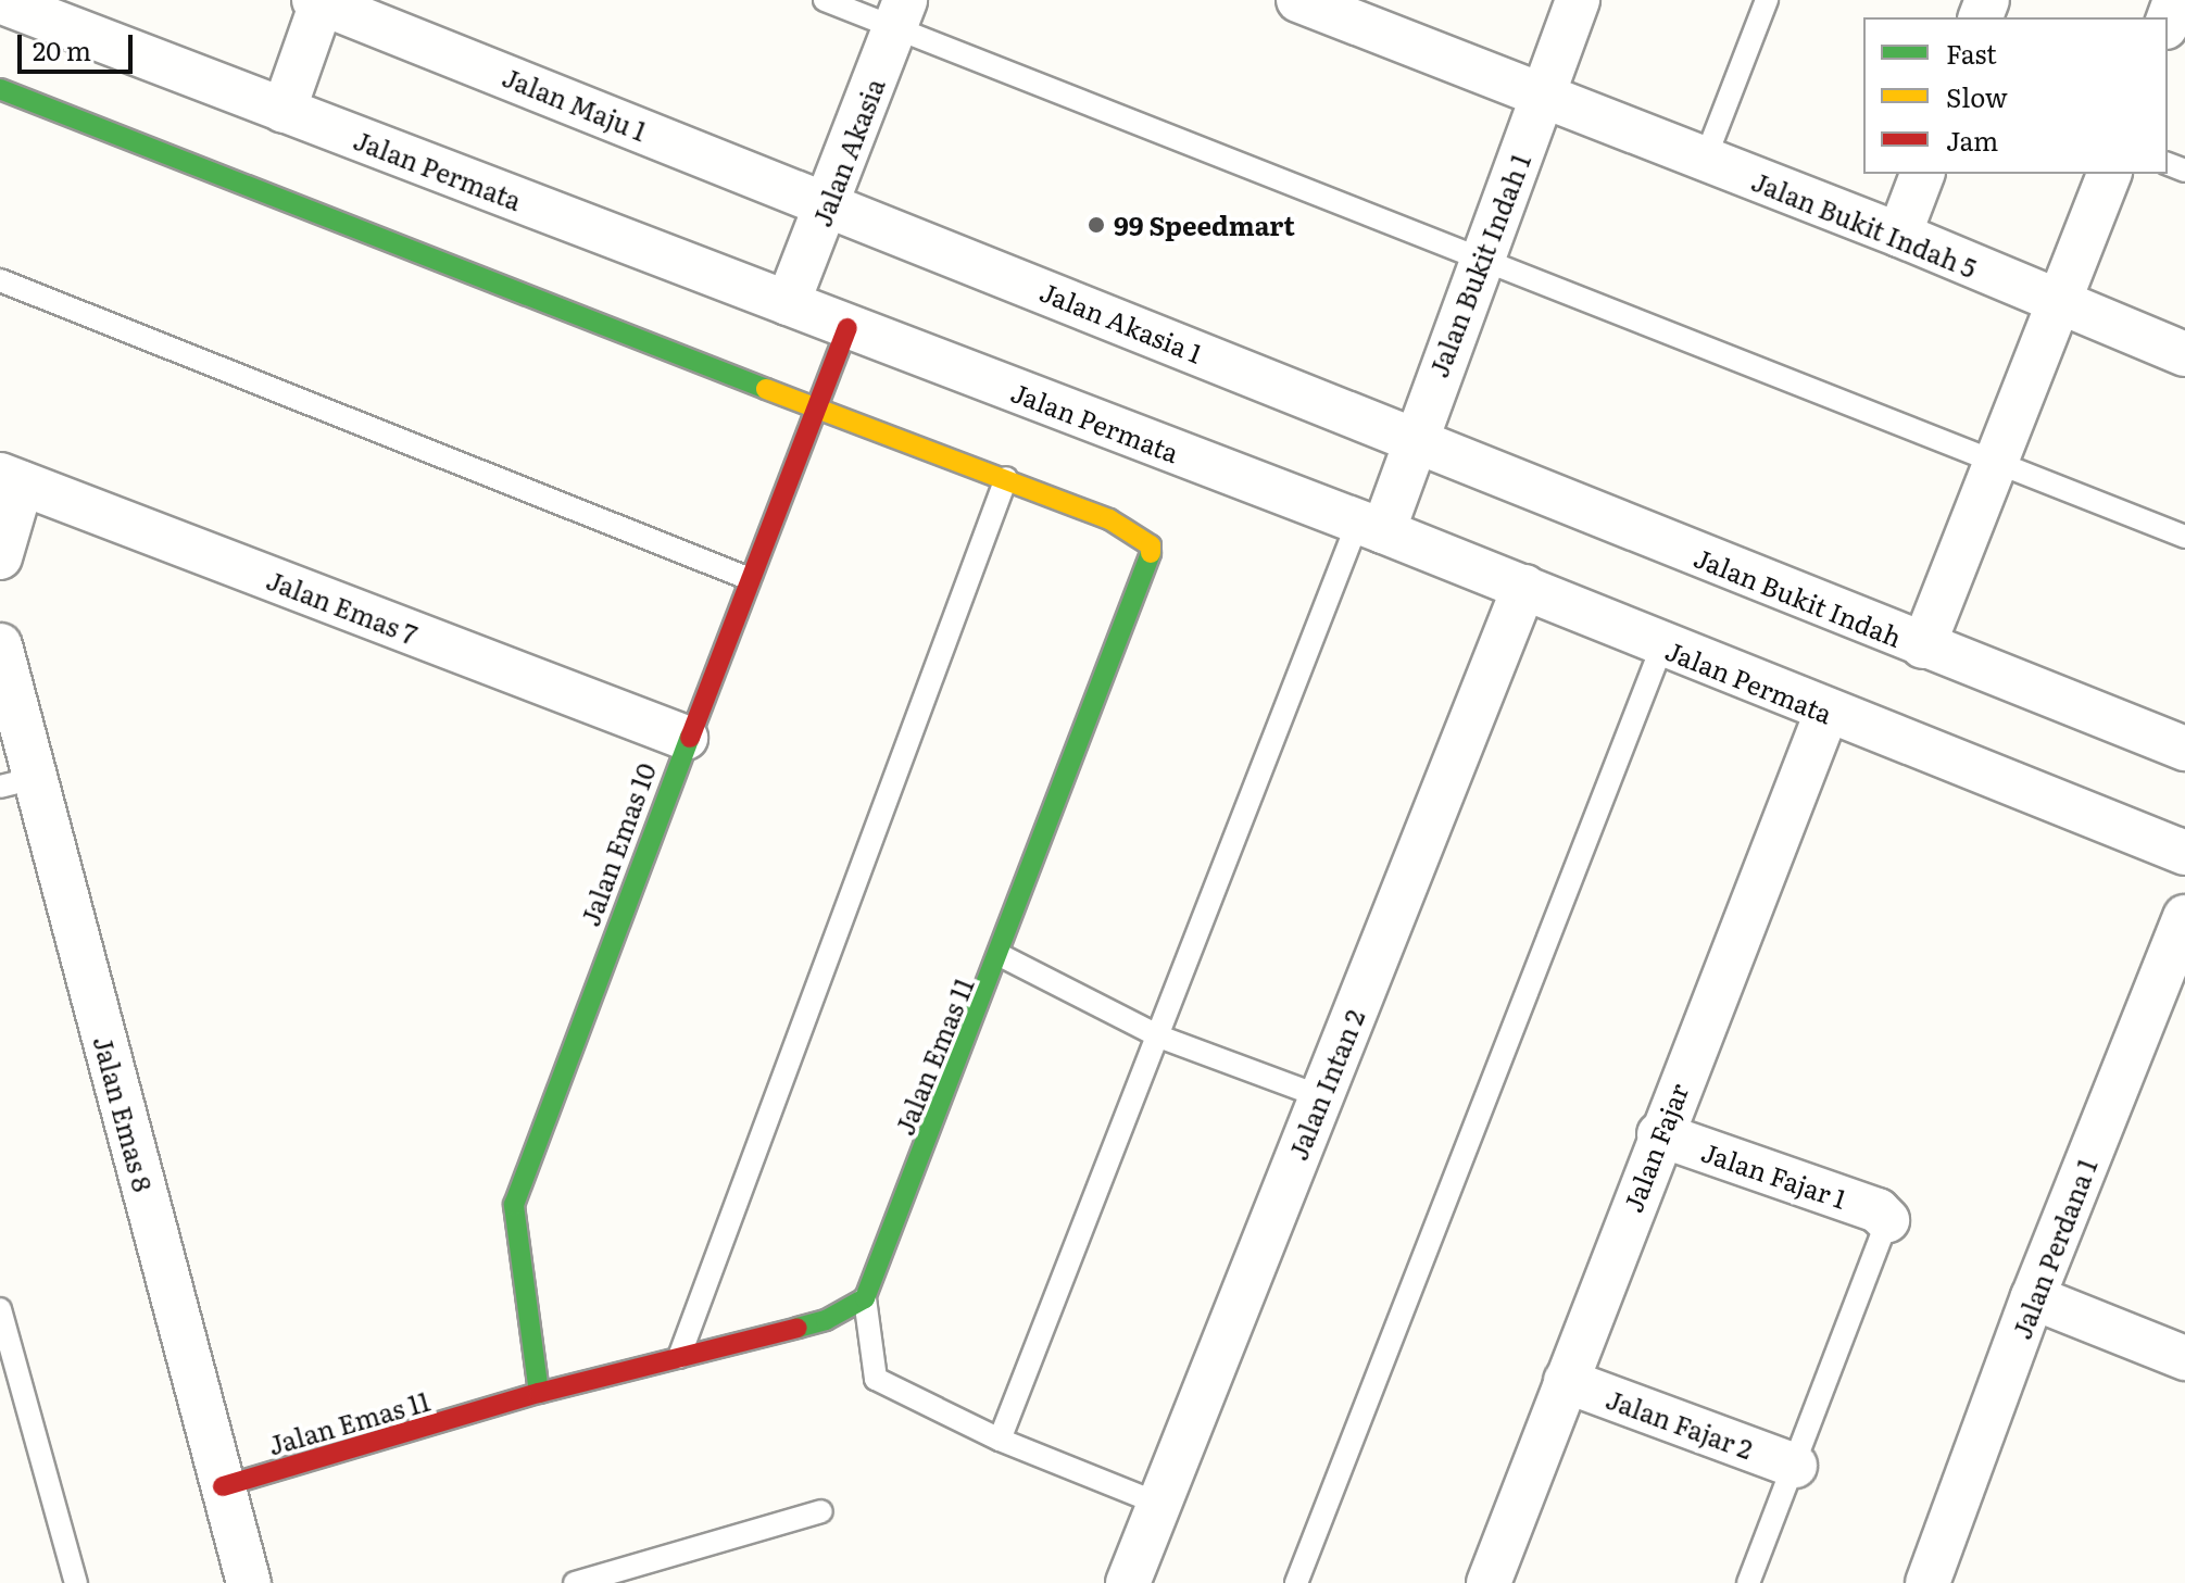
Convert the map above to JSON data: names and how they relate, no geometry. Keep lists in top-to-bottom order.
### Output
{
  "streets": {
    "street": [
      "Jalan Maju 1",
      "Jalan Akasia",
      "Jalan Permata",
      "Jalan Bukit Indah 5",
      "Jalan Bukit Indah 1",
      "Jalan Akasia 1",
      "Jalan Bukit Indah",
      "Jalan Emas 7",
      "Jalan Emas 10",
      "Jalan Emas 11",
      "Jalan Intan 2",
      "Jalan Emas 8",
      "Jalan Fajar",
      "Jalan Fajar 1",
      "Jalan Perdana 1",
      "Jalan Fajar 2"
    ]
  },
  "crossings": [
    ["Jalan Maju 1", "Jalan Akasia"],
    ["Jalan Maju 1", "Jalan Akasia 1"],
    ["Jalan Akasia", "Jalan Permata"],
    ["Jalan Akasia", "Jalan Akasia 1"],
    ["Jalan Permata", "Jalan Bukit Indah 1"],
    ["Jalan Permata", "Jalan Emas 10"],
    ["Jalan Permata", "Jalan Intan 2"],
    ["Jalan Permata", "Jalan Fajar"],
    ["Jalan Bukit Indah 5", "Jalan Bukit Indah 1"],
    ["Jalan Bukit Indah 1", "Jalan Akasia 1"],
    ["Jalan Bukit Indah 1", "Jalan Bukit Indah"],
    ["Jalan Akasia 1", "Jalan Bukit Indah"],
    ["Jalan Emas 7", "Jalan Emas 10"],
    ["Jalan Emas 10", "Jalan Emas 11"],
    ["Jalan Emas 11", "Jalan Emas 8"],
    ["Jalan Fajar", "Jalan Fajar 1"],
    ["Jalan Fajar", "Jalan Fajar 2"]
  ],
  "places": ["99 Speedmart"],
  "legend": ["Fast", "Slow", "Jam"],
  "scale_bar": "20 m"
}
